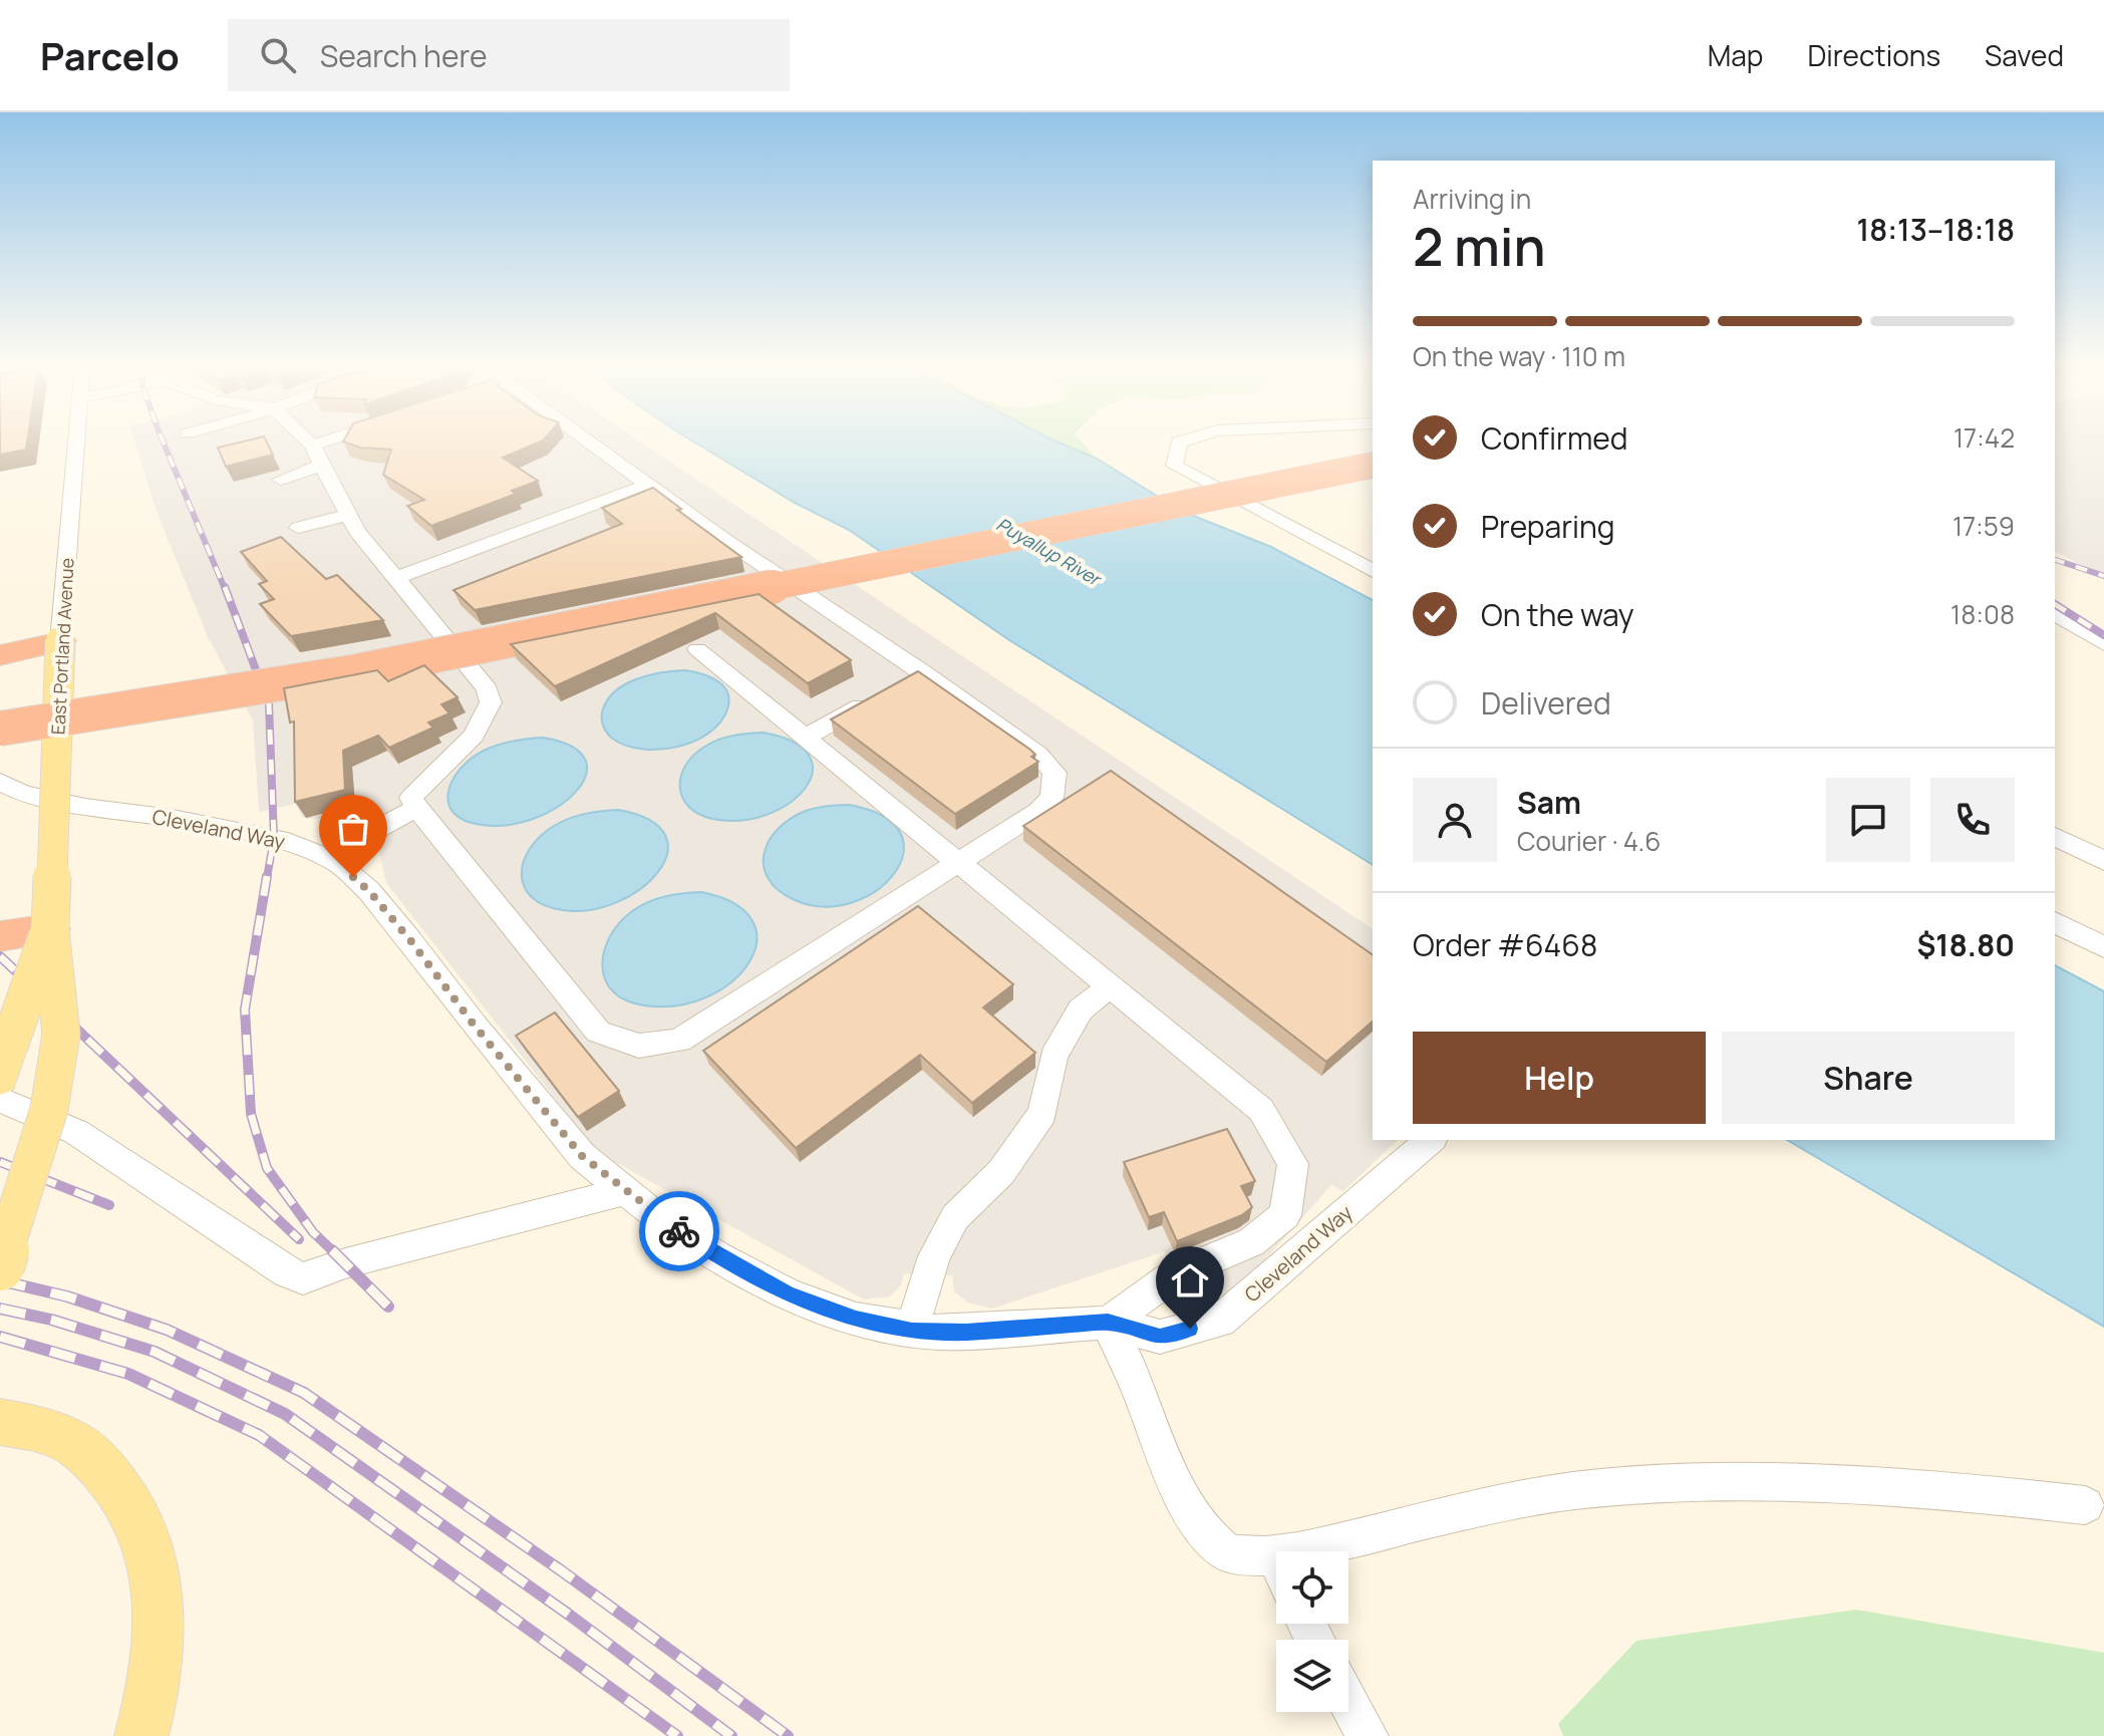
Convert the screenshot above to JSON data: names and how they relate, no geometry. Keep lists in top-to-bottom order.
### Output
{
  "streets": {
    "main road": ["East Portland Avenue"],
    "street": ["Cleveland Way"]
  },
  "water": ["Puyallup River"],
  "page": {
    "header": "Parcelo",
    "search": "Search here",
    "nav": ["Map", "Directions", "Saved"],
    "heading": ["2 min", "Arriving in", "18:13–18:18"],
    "panel": [
      "Sam",
      "Courier · 4.6",
      "Order #6468",
      "$18.80"
    ],
    "bar": "On the way · 110 m",
    "list": [
      ["Confirmed", "17:42"],
      ["Preparing", "17:59"],
      ["On the way", "18:08"],
      "Delivered"
    ],
    "buttons": ["Help", "Share"]
  }
}
